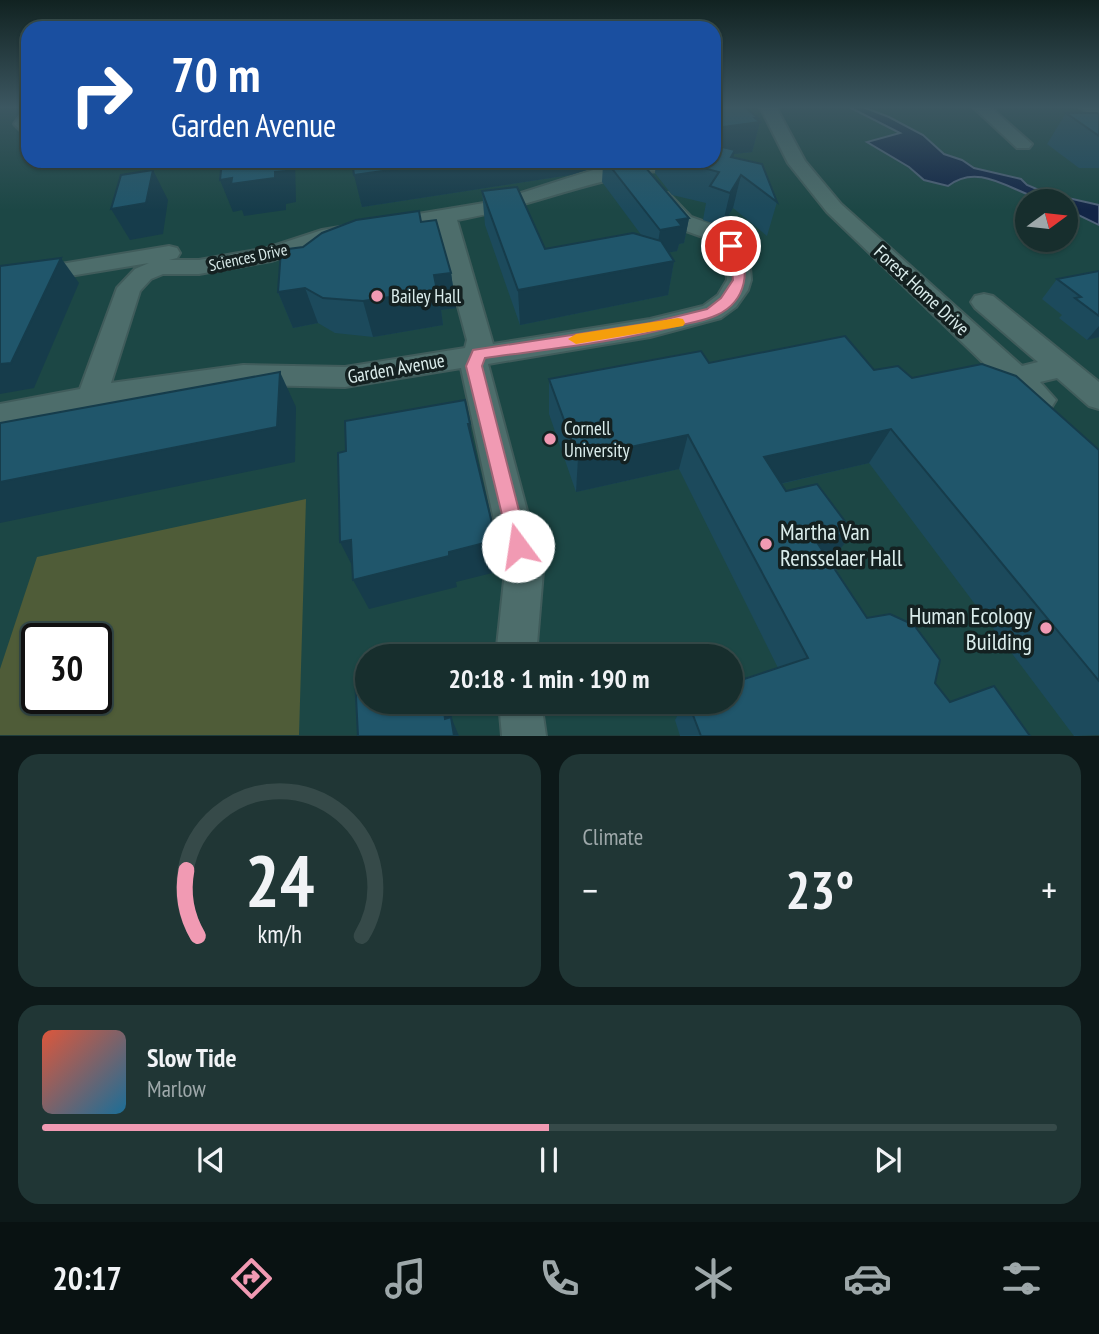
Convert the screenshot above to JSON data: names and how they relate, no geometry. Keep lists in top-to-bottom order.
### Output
{
  "streets": {
    "street": ["Sciences Drive", "Forest Home Drive", "Garden Avenue"]
  },
  "crossings": [
    ["Sciences Drive", "Garden Avenue"]
  ],
  "places": [
    "Bailey Hall",
    "Cornell University",
    "Martha Van Rensselaer Hall",
    "Human Ecology Building"
  ],
  "north": "right",
  "page": {
    "turn": ["70 m", "Garden Avenue"],
    "limit": "30",
    "trip": "20:18 · 1 min · 190 m",
    "tile": "Climate",
    "heat": ["−", "23°", "+"],
    "song": ["Slow Tide", "Marlow"],
    "tabs": "20:17",
    "gauge": ["24", "km/h"]
  }
}
